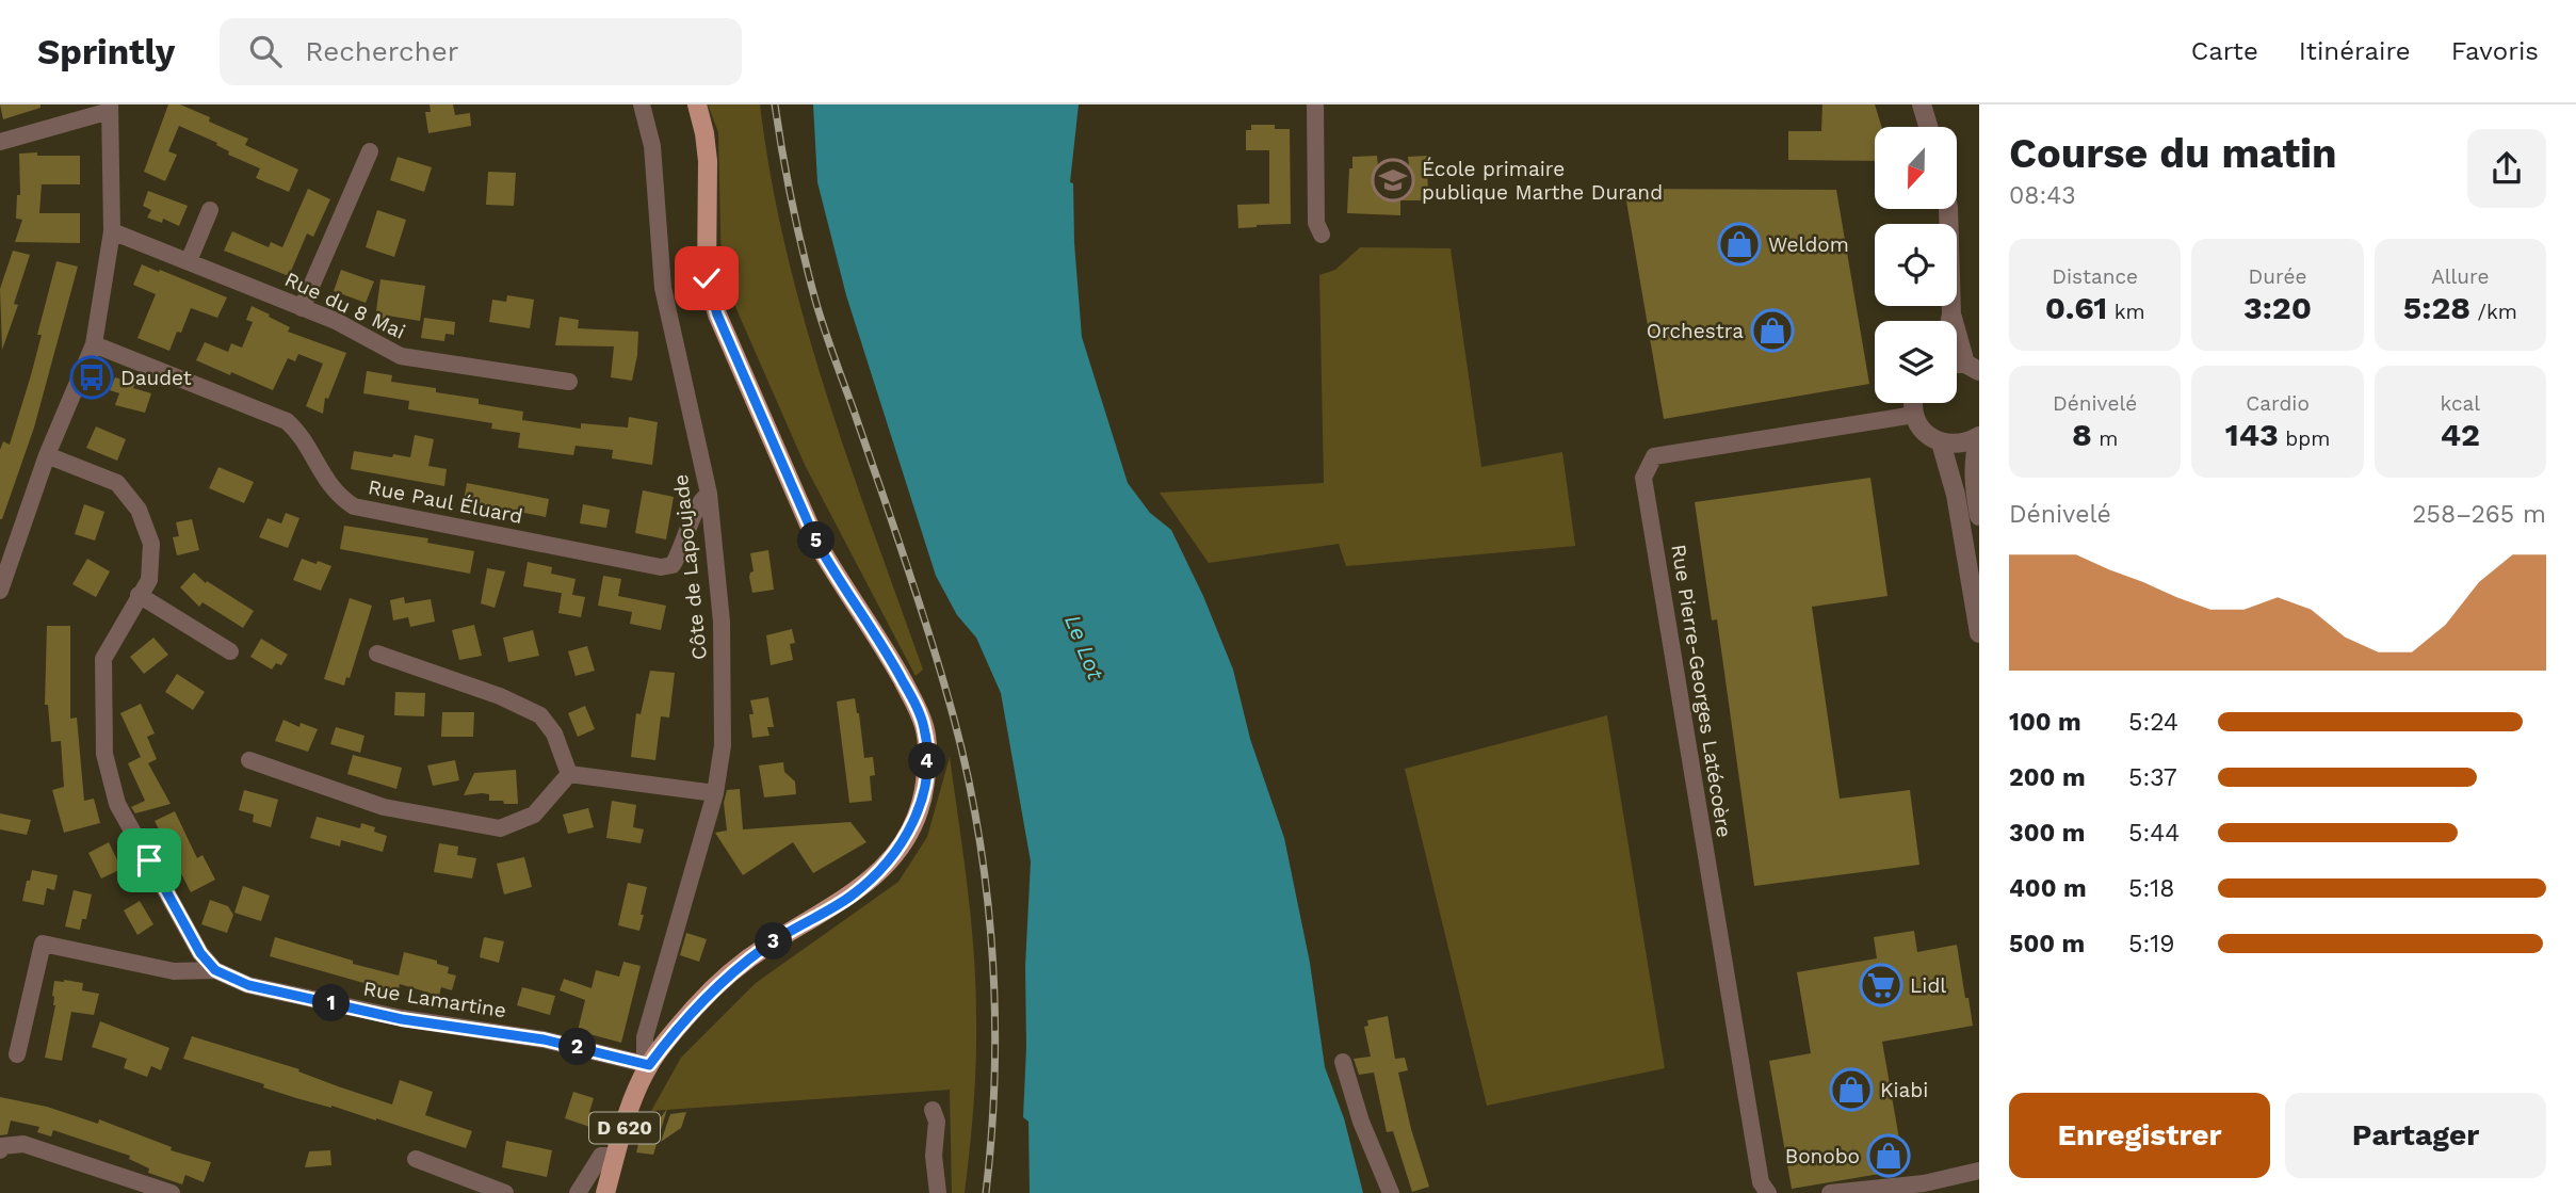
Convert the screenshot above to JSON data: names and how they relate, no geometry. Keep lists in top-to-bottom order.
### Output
{
  "streets": {
    "main road": ["D 620"],
    "street": [
      "Rue du 8 Mai",
      "Rue Paul Éluard",
      "Côte de Lapoujade",
      "Rue Pierre-Georges Latécoère",
      "Rue Lamartine"
    ]
  },
  "crossings": [
    ["Rue Paul Éluard", "Côte de Lapoujade"],
    ["Côte de Lapoujade", "Rue Lamartine"],
    ["Côte de Lapoujade", "D 620"],
    ["Rue Lamartine", "D 620"]
  ],
  "water": ["Le Lot"],
  "places": {
    "school or university": ["École primaire publique Marthe Durand"],
    "shop": [
      "Weldom",
      "Orchestra",
      "Kiabi",
      "Bonobo"
    ],
    "bus stop": ["Daudet"],
    "supermarket": ["Lidl"]
  },
  "north": "bottom",
  "page": {
    "header": "Sprintly",
    "search": "Rechercher",
    "nav": ["Carte", "Itinéraire", "Favoris"],
    "heading": ["Course du matin", "08:43"],
    "stats": [
      ["Distance", "0.61 km"],
      ["Durée", "3:20"],
      ["Allure", "5:28 /km"],
      ["Dénivelé", "8 m"],
      ["Cardio", "143 bpm"],
      ["kcal", "42"]
    ],
    "chart": ["Dénivelé", "258–265 m"],
    "pins": [
      "5",
      "4",
      "3",
      "1",
      "2"
    ],
    "list": [
      {
        "name": "100 m",
        "note": "5:24"
      },
      {
        "name": "200 m",
        "note": "5:37"
      },
      {
        "name": "300 m",
        "note": "5:44"
      },
      {
        "name": "400 m",
        "note": "5:18"
      },
      {
        "name": "500 m",
        "note": "5:19"
      }
    ],
    "buttons": ["Enregistrer", "Partager"]
  }
}
